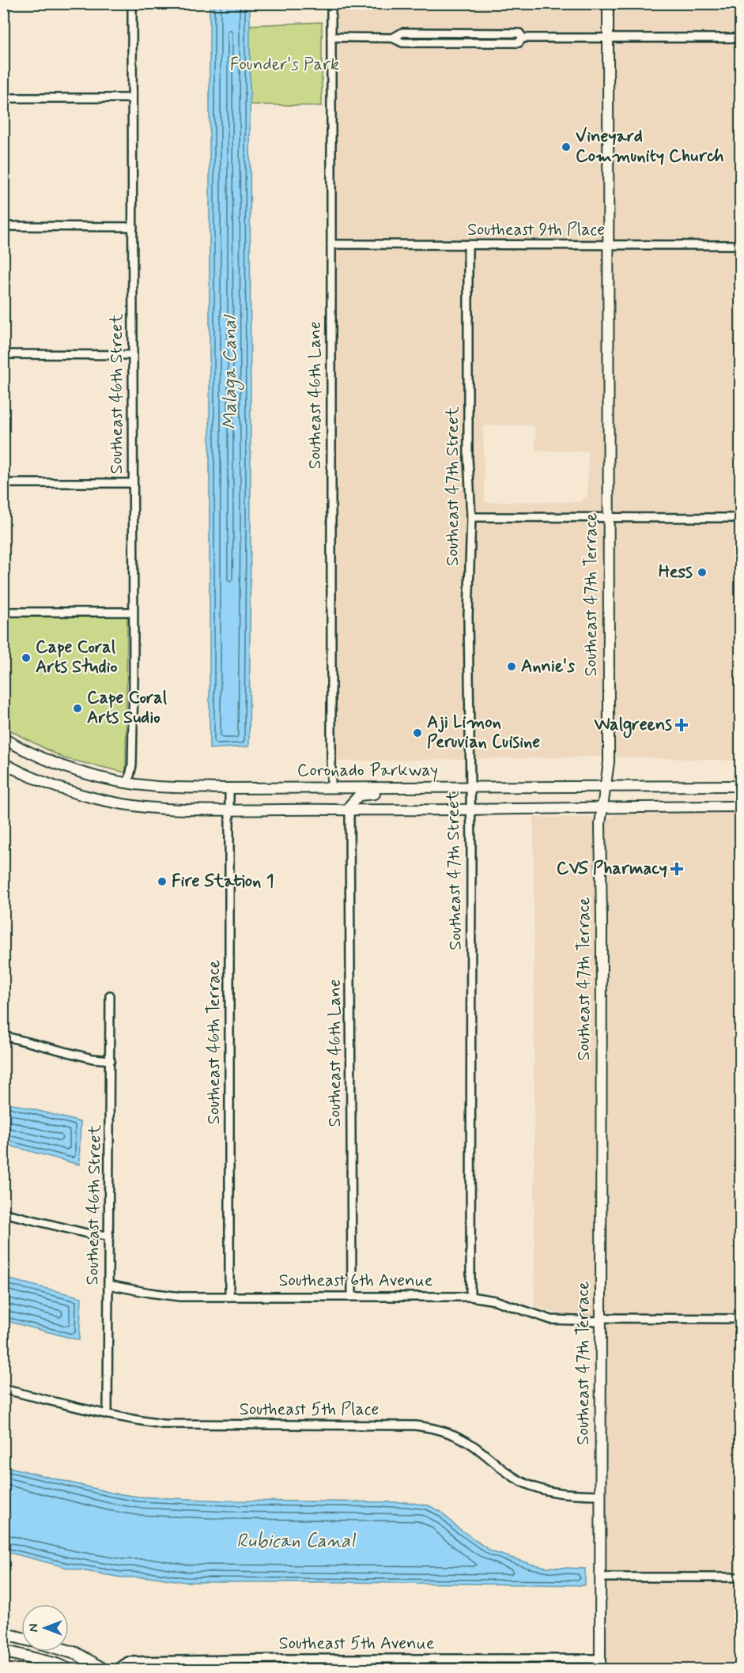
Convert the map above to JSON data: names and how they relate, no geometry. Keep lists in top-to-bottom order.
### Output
{
  "streets": {
    "street": [
      "Southeast 9th Place",
      "Southeast 46th Street",
      "Southeast 46th Lane",
      "Southeast 47th Street",
      "Southeast 47th Terrace",
      "Coronado Parkway",
      "Southeast 46th Terrace",
      "Southeast 6th Avenue",
      "Southeast 5th Place",
      "Southeast 5th Avenue"
    ]
  },
  "crossings": [
    ["Southeast 9th Place", "Southeast 46th Lane"],
    ["Southeast 9th Place", "Southeast 47th Street"],
    ["Southeast 9th Place", "Southeast 47th Terrace"],
    ["Southeast 46th Street", "Coronado Parkway"],
    ["Southeast 46th Street", "Southeast 6th Avenue"],
    ["Southeast 46th Street", "Southeast 5th Place"],
    ["Southeast 46th Lane", "Coronado Parkway"],
    ["Southeast 46th Lane", "Southeast 6th Avenue"],
    ["Southeast 47th Street", "Coronado Parkway"],
    ["Southeast 47th Street", "Southeast 6th Avenue"],
    ["Southeast 47th Terrace", "Coronado Parkway"],
    ["Southeast 47th Terrace", "Southeast 6th Avenue"],
    ["Southeast 47th Terrace", "Southeast 5th Place"],
    ["Southeast 47th Terrace", "Southeast 5th Avenue"],
    ["Coronado Parkway", "Southeast 46th Terrace"],
    ["Southeast 46th Terrace", "Southeast 6th Avenue"]
  ],
  "water": ["Malaga Canal", "Rubican Canal"],
  "parks": ["Founder's Park"],
  "places": {
    "other": [
      "Vineyard Community Church",
      "Hess",
      "Cape Coral Arts Studio",
      "Annie's",
      "Cape Coral Arts Sudio",
      "Aji Limon Peruvian Cuisine",
      "Fire Station 1"
    ],
    "health": ["Walgreens", "CVS Pharmacy"]
  },
  "north": "left"
}
